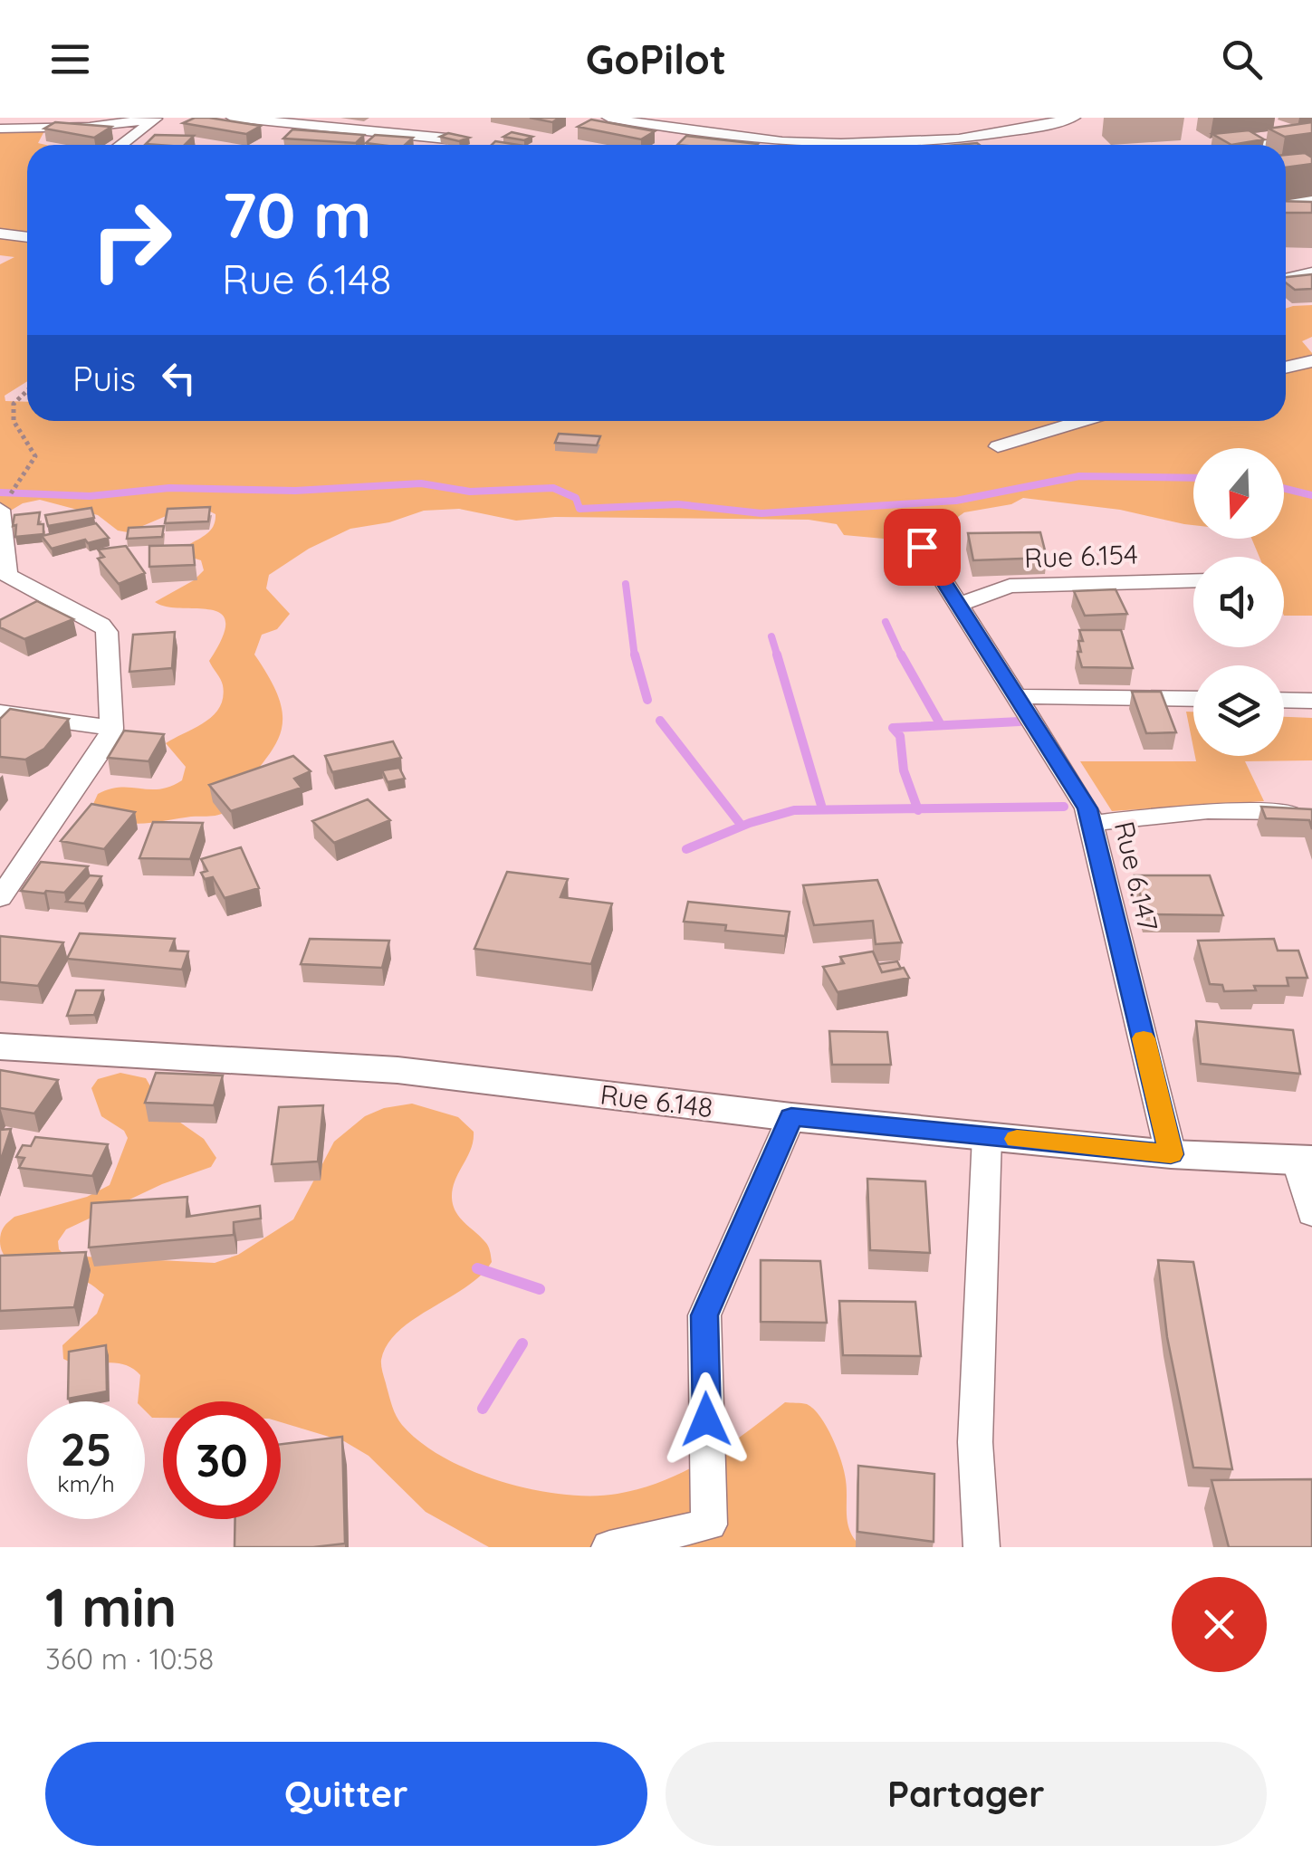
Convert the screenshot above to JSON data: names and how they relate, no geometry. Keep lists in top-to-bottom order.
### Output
{
  "streets": {
    "street": ["Rue 6.154", "Rue 6.147", "Rue 6.148"]
  },
  "crossings": [
    ["Rue 6.154", "Rue 6.147"],
    ["Rue 6.147", "Rue 6.148"]
  ],
  "north": "bottom",
  "page": {
    "header": "GoPilot",
    "turn": ["70 m", "Rue 6.148"],
    "then": "Puis",
    "speed": "25 km/h",
    "limit": "30",
    "heading": ["1 min", "360 m · 10:58"],
    "buttons": ["Quitter", "Partager"]
  }
}
